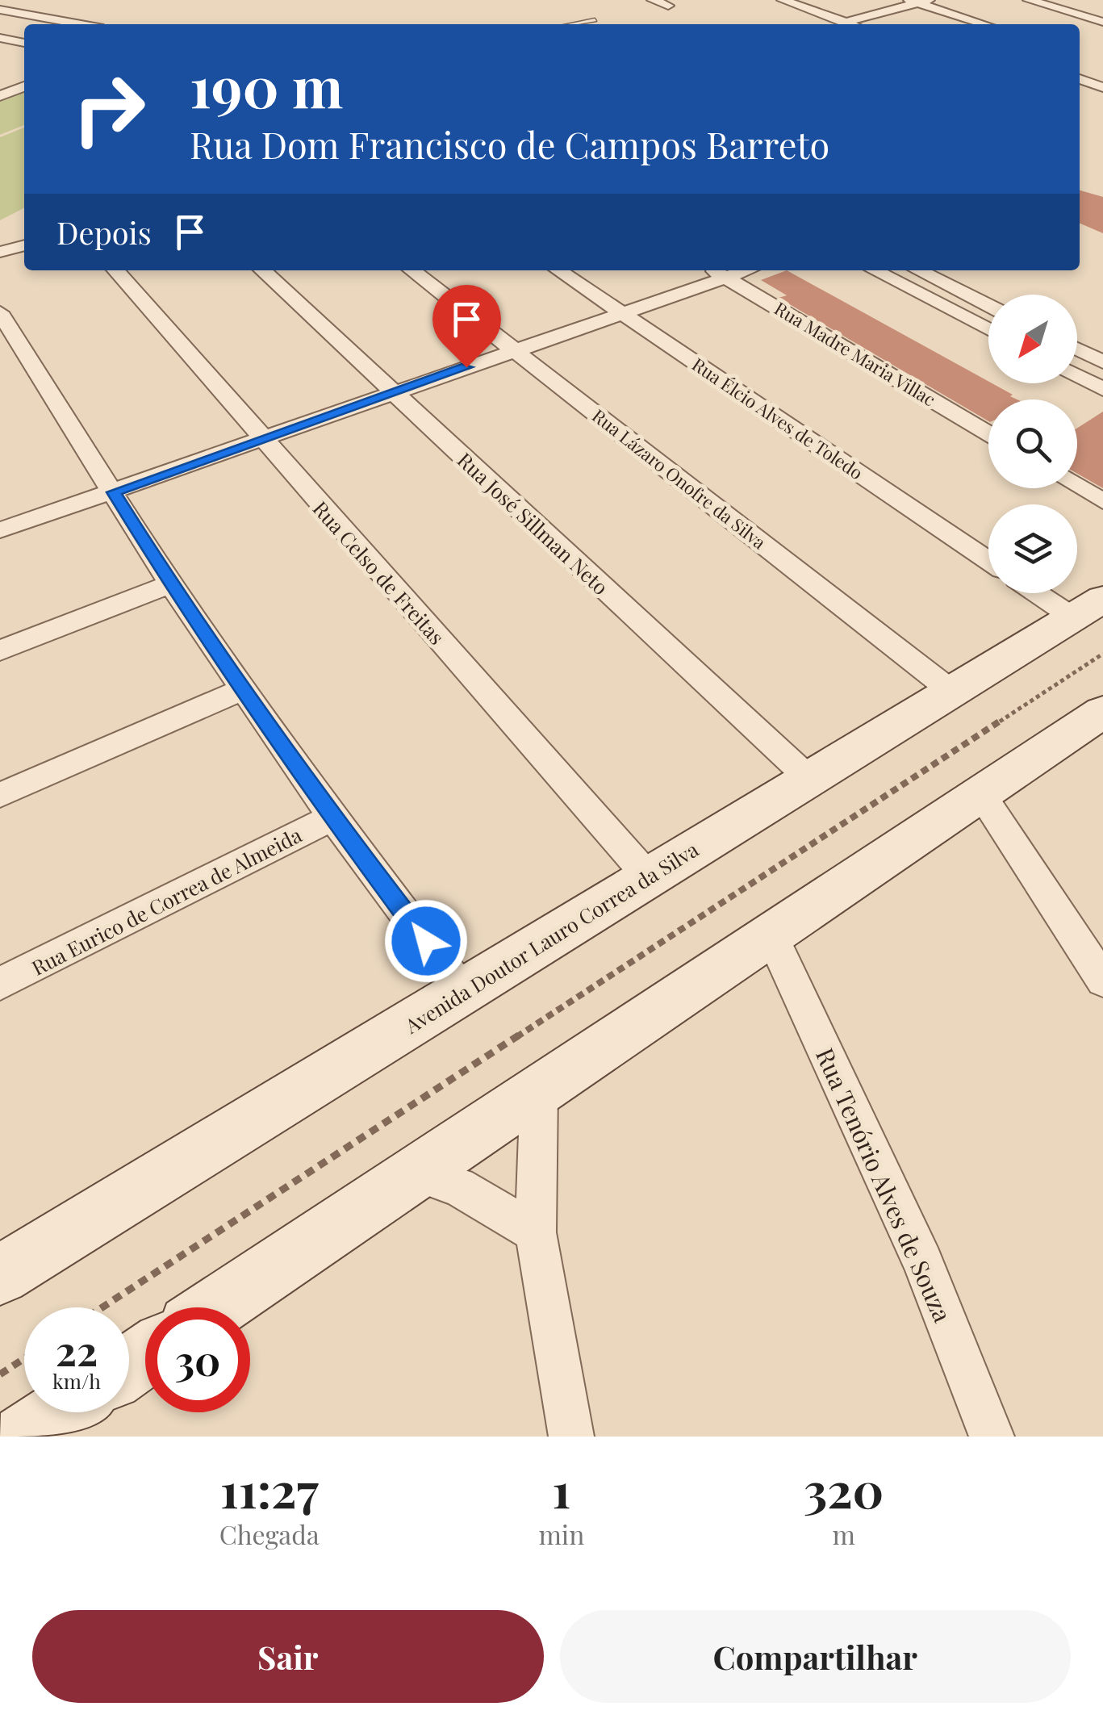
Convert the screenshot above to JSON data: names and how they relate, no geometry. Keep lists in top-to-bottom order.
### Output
{
  "streets": {
    "main road": ["Avenida Doutor Lauro Correa da Silva"],
    "street": [
      "Rua Madre Maria Villac",
      "Rua Élcio Alves de Toledo",
      "Rua Lázaro Onofre da Silva",
      "Rua José Sillman Neto",
      "Rua Celso de Freitas",
      "Rua Eurico de Correa de Almeida",
      "Rua Tenório Alves de Souza"
    ]
  },
  "crossings": [
    ["Rua Lázaro Onofre da Silva", "Avenida Doutor Lauro Correa da Silva"],
    ["Rua José Sillman Neto", "Avenida Doutor Lauro Correa da Silva"],
    ["Rua Celso de Freitas", "Avenida Doutor Lauro Correa da Silva"]
  ],
  "north": "bottom left",
  "page": {
    "turn": ["190 m", "Rua Dom Francisco de Campos Barreto"],
    "then": "Depois",
    "speed": "22 km/h",
    "limit": "30",
    "eta": [
      "11:27",
      "Chegada",
      "1",
      "min",
      "320",
      "m"
    ],
    "buttons": ["Sair", "Compartilhar"]
  }
}
